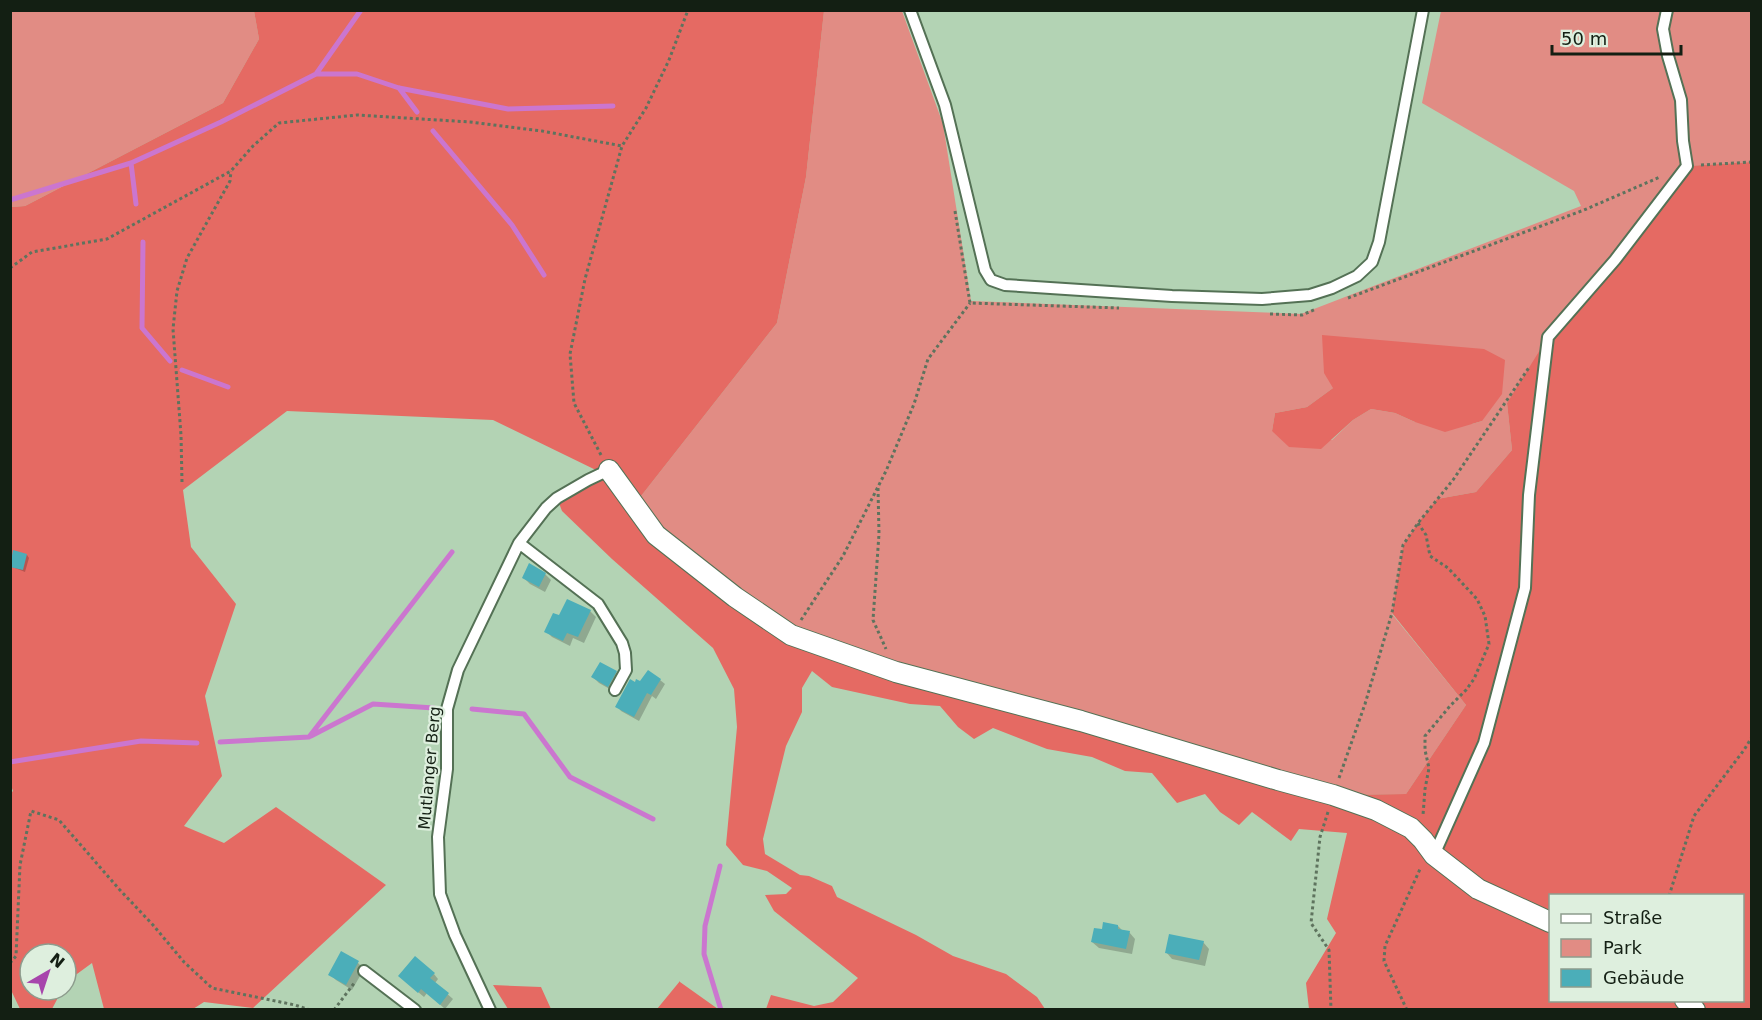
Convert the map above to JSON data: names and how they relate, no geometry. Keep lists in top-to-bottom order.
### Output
{
  "streets": {
    "lane": ["Mutlanger Berg"]
  },
  "legend": ["Straße", "Park", "Gebäude"],
  "scale_bar": "50 m",
  "north": "top right"
}
